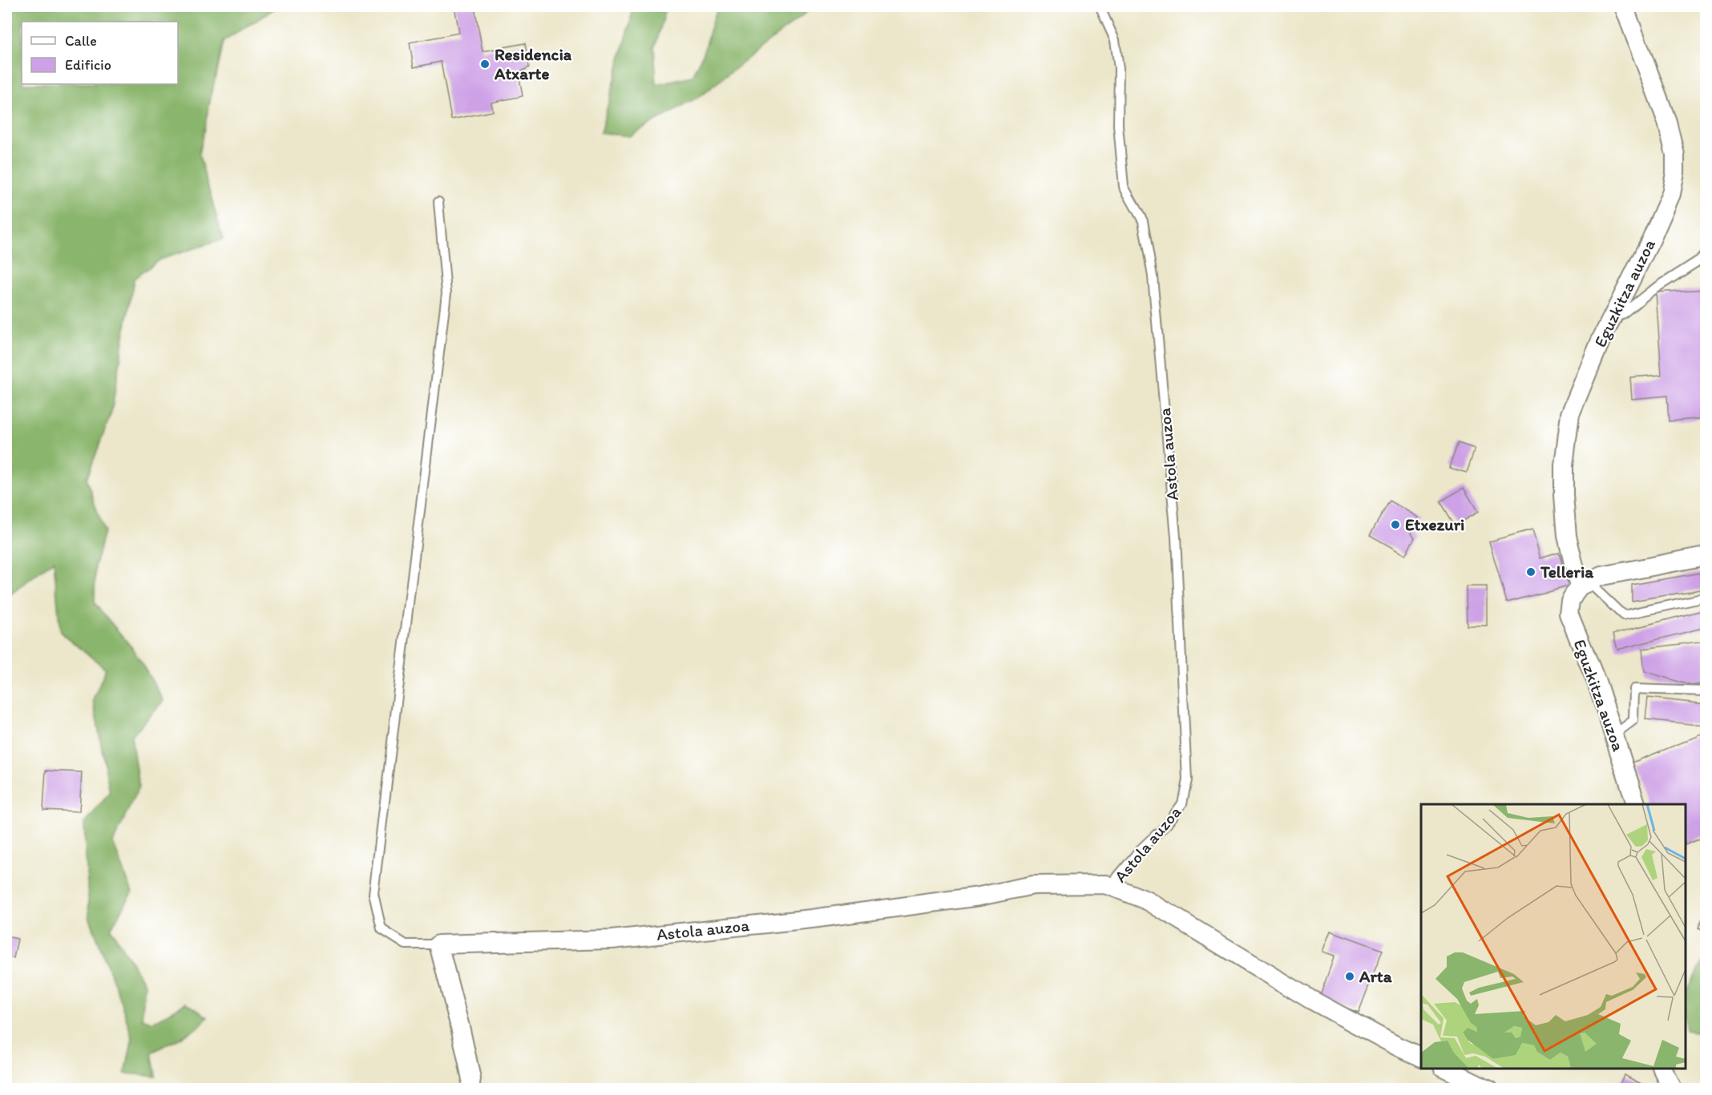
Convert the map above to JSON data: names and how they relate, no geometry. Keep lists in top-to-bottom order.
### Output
{
  "streets": {
    "street": ["Eguzkitza auzoa", "Astola auzoa"]
  },
  "places": [
    "Residencia Atxarte",
    "Etxezuri",
    "Telleria",
    "Arta"
  ],
  "legend": ["Calle", "Edificio"]
}
